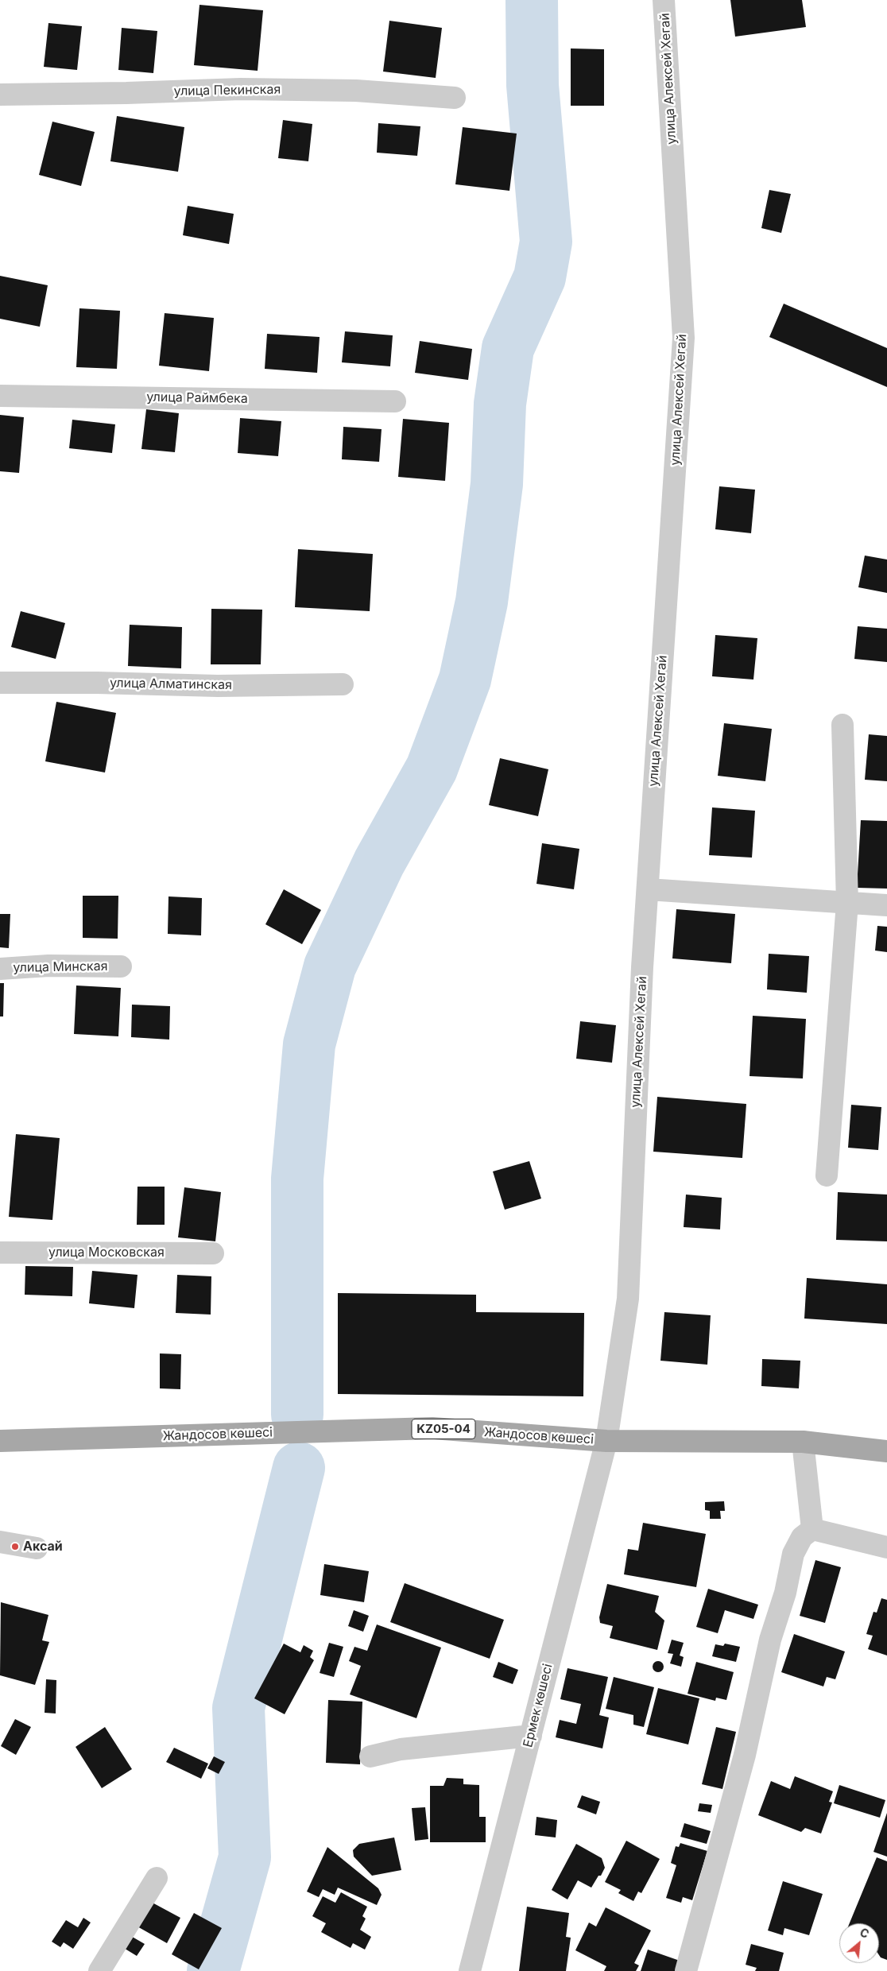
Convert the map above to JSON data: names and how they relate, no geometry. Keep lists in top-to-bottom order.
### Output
{
  "streets": {
    "main road": ["KZ05-04", "Жандосов көшесі"],
    "street": [
      "улица Алексей Хегай",
      "улица Пекинская",
      "улица Раймбека",
      "улица Алматинская",
      "улица Минская",
      "улица Московская",
      "Ермек көшесі"
    ]
  },
  "crossings": [
    ["улица Алексей Хегай", "Жандосов көшесі"],
    ["улица Алексей Хегай", "Ермек көшесі"],
    ["Жандосов көшесі", "Ермек көшесі"]
  ],
  "places": ["Аксай"],
  "north": "top right"
}
